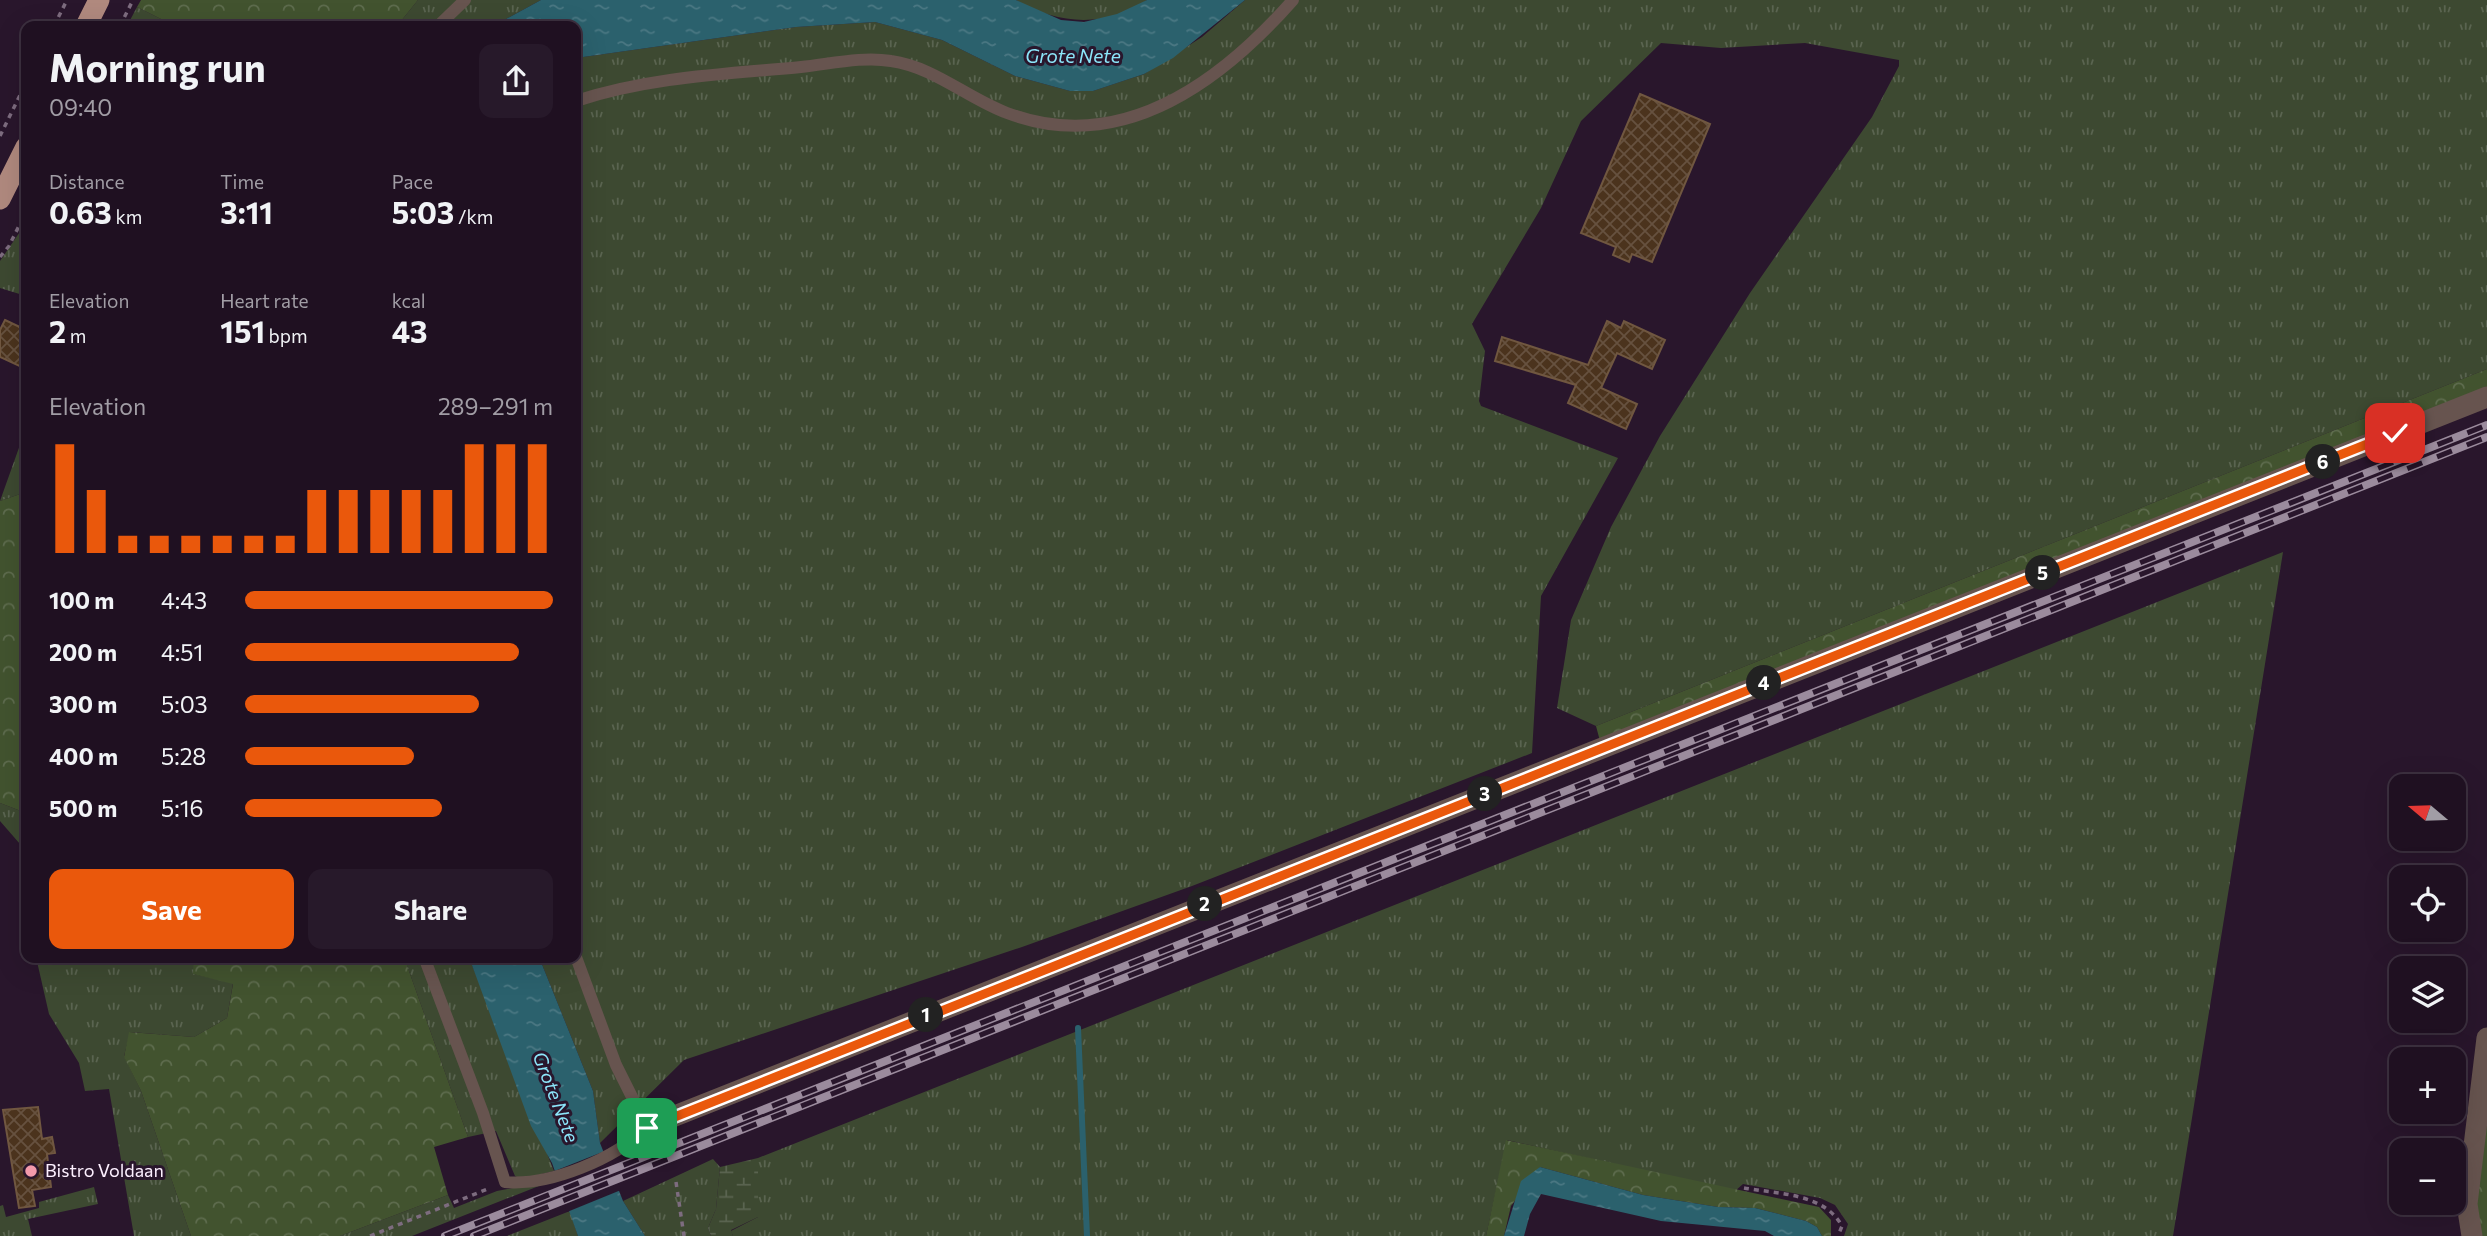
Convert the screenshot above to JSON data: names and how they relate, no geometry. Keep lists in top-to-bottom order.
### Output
{
  "water": ["Grote Nete"],
  "places": ["Bistro Voldaan"],
  "north": "left",
  "page": {
    "heading": ["Morning run", "09:40"],
    "stats": [
      ["Distance", "0.63 km"],
      ["Time", "3:11"],
      ["Pace", "5:03 /km"],
      ["Elevation", "2 m"],
      ["Heart rate", "151 bpm"],
      ["kcal", "43"]
    ],
    "chart": ["Elevation", "289–291 m"],
    "pins": [
      "6",
      "5",
      "4",
      "3",
      "2",
      "1"
    ],
    "list": [
      {
        "name": "100 m",
        "note": "4:43"
      },
      {
        "name": "200 m",
        "note": "4:51"
      },
      {
        "name": "300 m",
        "note": "5:03"
      },
      {
        "name": "400 m",
        "note": "5:28"
      },
      {
        "name": "500 m",
        "note": "5:16"
      }
    ],
    "map_buttons": ["+", "−"],
    "buttons": ["Save", "Share"]
  }
}
